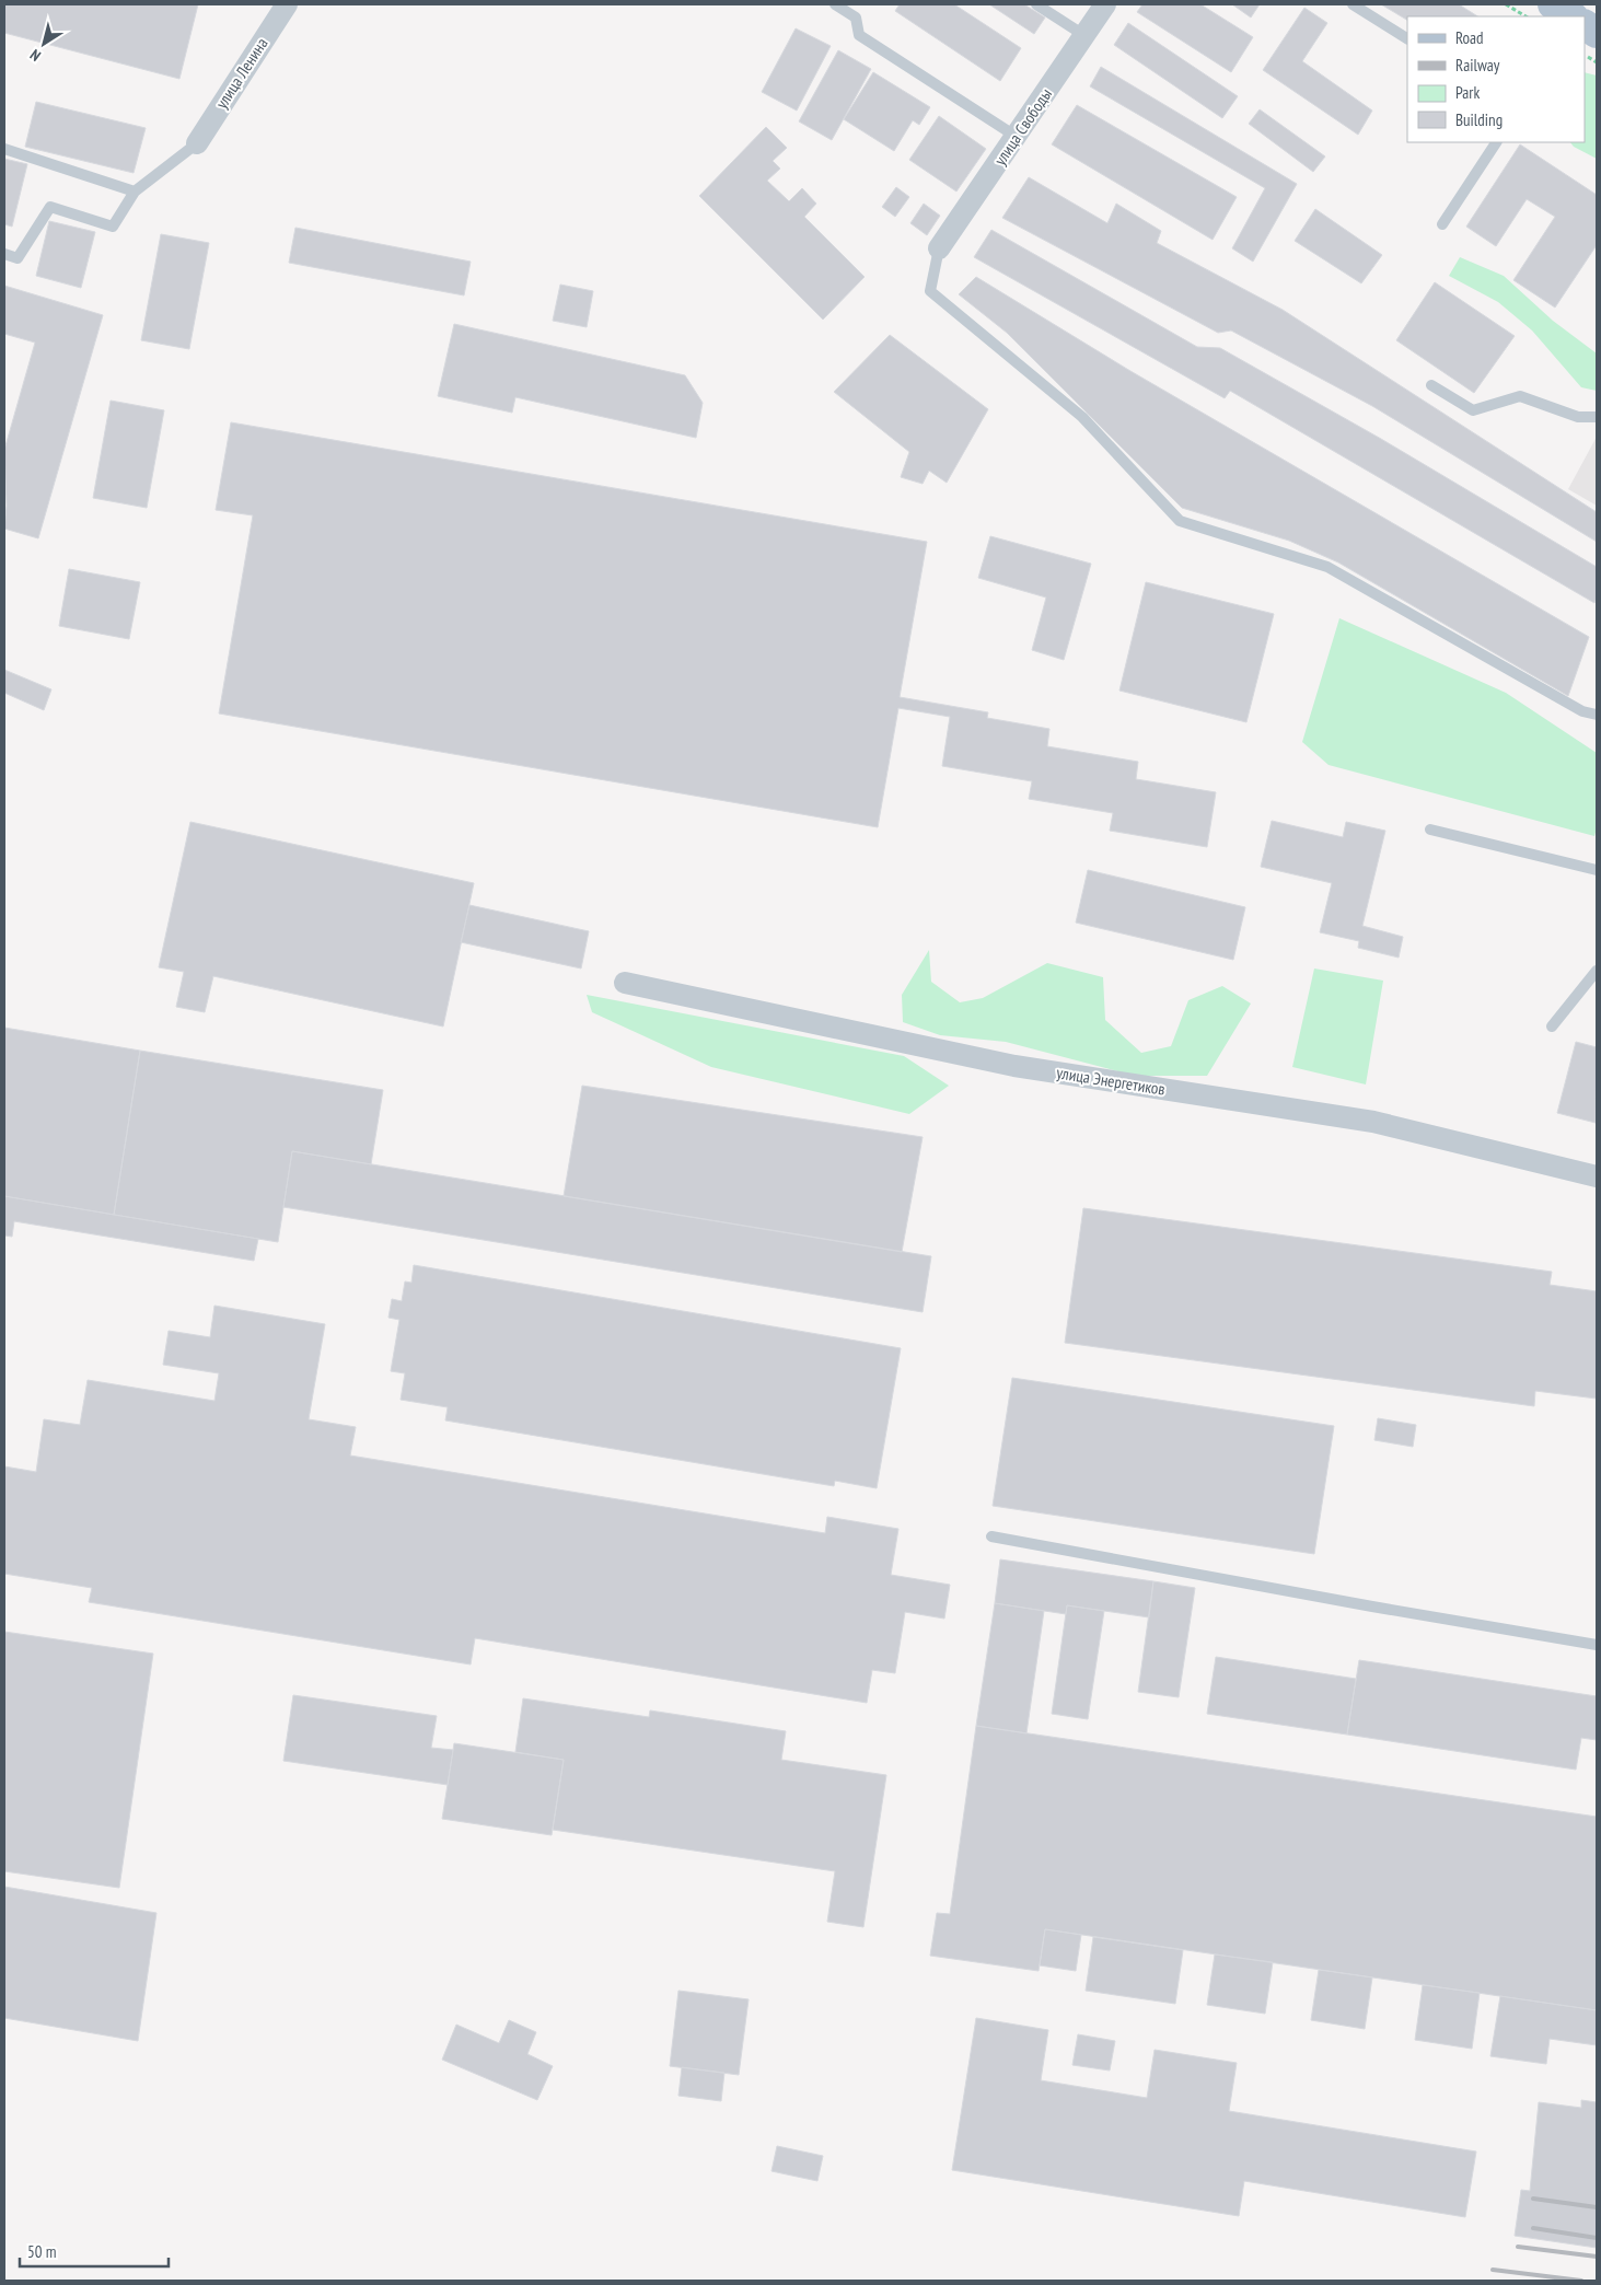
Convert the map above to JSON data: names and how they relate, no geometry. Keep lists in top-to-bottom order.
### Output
{
  "streets": {
    "street": ["улица Ленина", "улица Свободы", "улица Энергетиков"]
  },
  "legend": [
    "Road",
    "Railway",
    "Park",
    "Building"
  ],
  "scale_bar": "50 m",
  "north": "bottom left"
}
